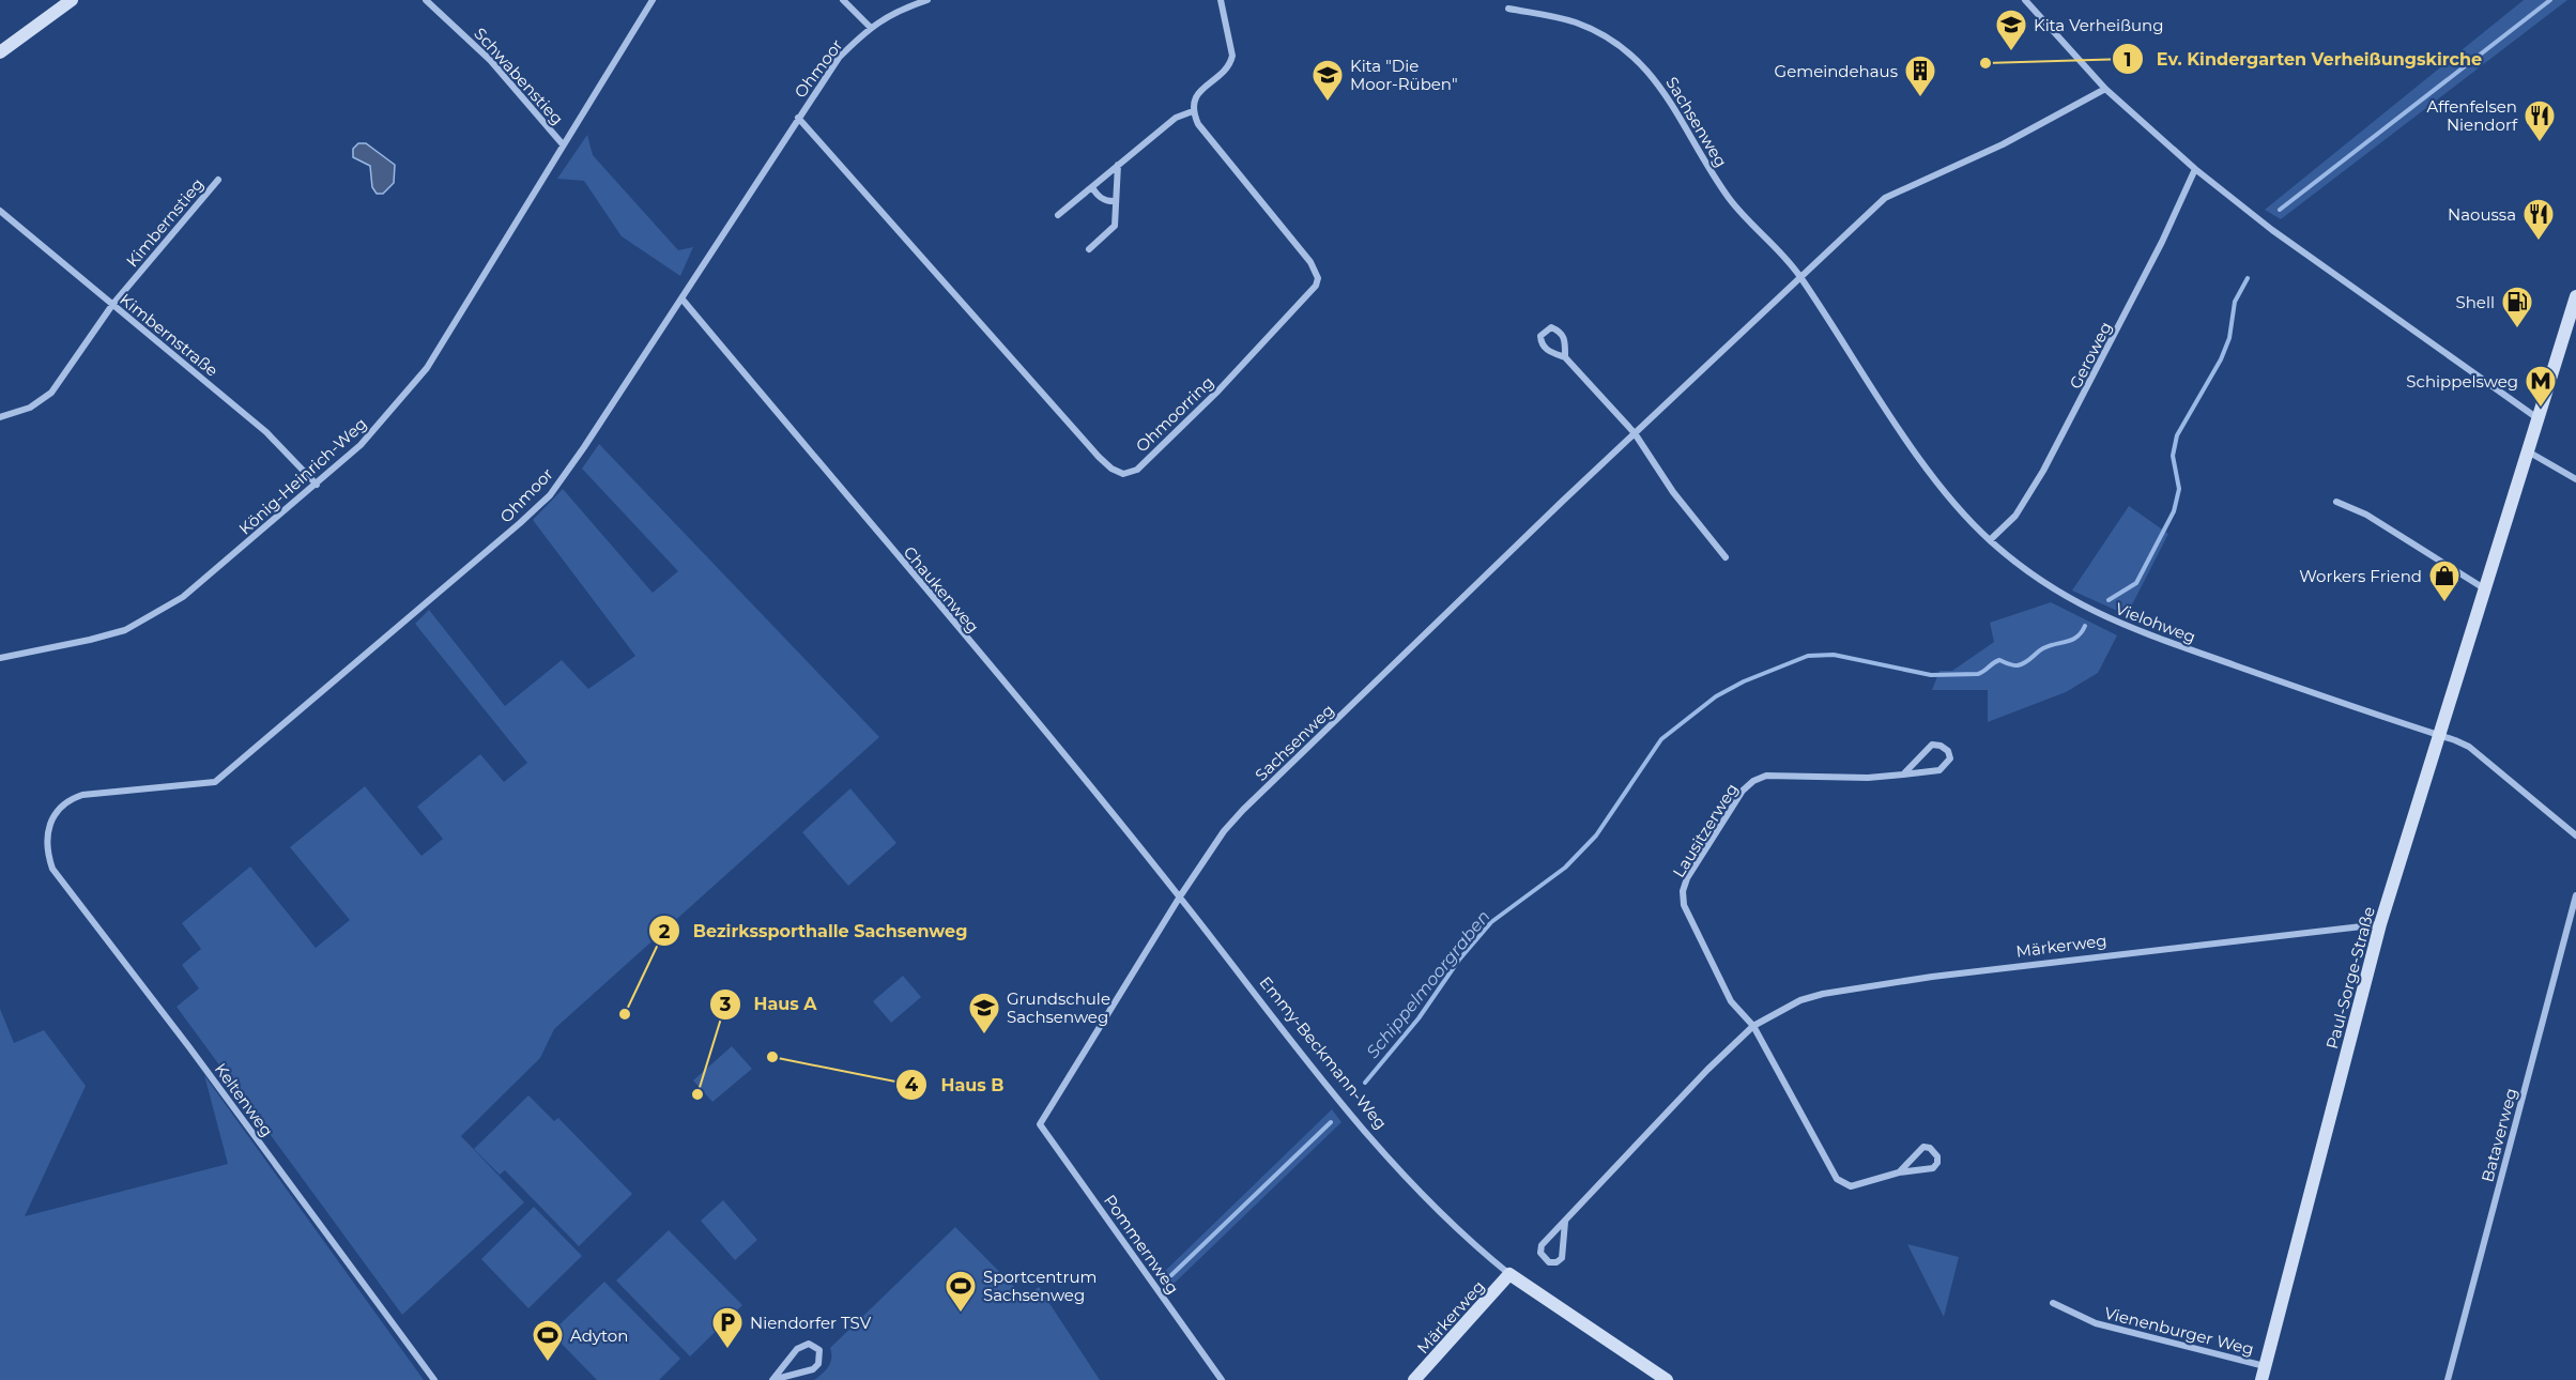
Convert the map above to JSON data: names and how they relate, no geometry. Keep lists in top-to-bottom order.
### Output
{
  "streets": {
    "street": [
      "Ohmoor",
      "Schwabenstieg",
      "Sachsenweg",
      "Kimbernstieg",
      "Kimbernstraße",
      "Geroweg",
      "Ohmoorring",
      "König-Heinrich-Weg",
      "Chaukenweg",
      "Vielohweg",
      "Lausitzerweg",
      "Märkerweg",
      "Paul-Sorge-Straße",
      "Emmy-Beckmann-Weg",
      "Keltenweg",
      "Bataverweg",
      "Pommernweg",
      "Vienenburger Weg"
    ]
  },
  "crossings": [
    ["Ohmoor", "Ohmoorring"],
    ["Ohmoor", "Chaukenweg"],
    ["Ohmoor", "Keltenweg"],
    ["Schwabenstieg", "König-Heinrich-Weg"],
    ["Sachsenweg", "Chaukenweg"],
    ["Sachsenweg", "Vielohweg"],
    ["Sachsenweg", "Emmy-Beckmann-Weg"],
    ["Sachsenweg", "Pommernweg"],
    ["Kimbernstieg", "Kimbernstraße"],
    ["Kimbernstraße", "König-Heinrich-Weg"],
    ["Geroweg", "Vielohweg"],
    ["Chaukenweg", "Emmy-Beckmann-Weg"],
    ["Vielohweg", "Paul-Sorge-Straße"],
    ["Lausitzerweg", "Märkerweg"],
    ["Märkerweg", "Paul-Sorge-Straße"],
    ["Märkerweg", "Emmy-Beckmann-Weg"],
    ["Paul-Sorge-Straße", "Vienenburger Weg"]
  ],
  "water": ["Schippelmoorgraben"],
  "places": {
    "school or university": ["Kita Verheißung", "Kita \"Die Moor-Rüben\"", "Grundschule Sachsenweg"],
    "other": [
      "Ev. Kindergarten Verheißungskirche",
      "Bezirkssporthalle Sachsenweg",
      "Haus B",
      "Haus A"
    ],
    "building": ["Gemeindehaus"],
    "restaurant": ["Affenfelsen Niendorf", "Naoussa"],
    "fuel station": ["Shell"],
    "metro station": ["Schippelsweg"],
    "shop": ["Workers Friend"],
    "sports": ["Sportcentrum Sachsenweg", "Adyton"],
    "parking": ["Niendorfer TSV"]
  }
}
